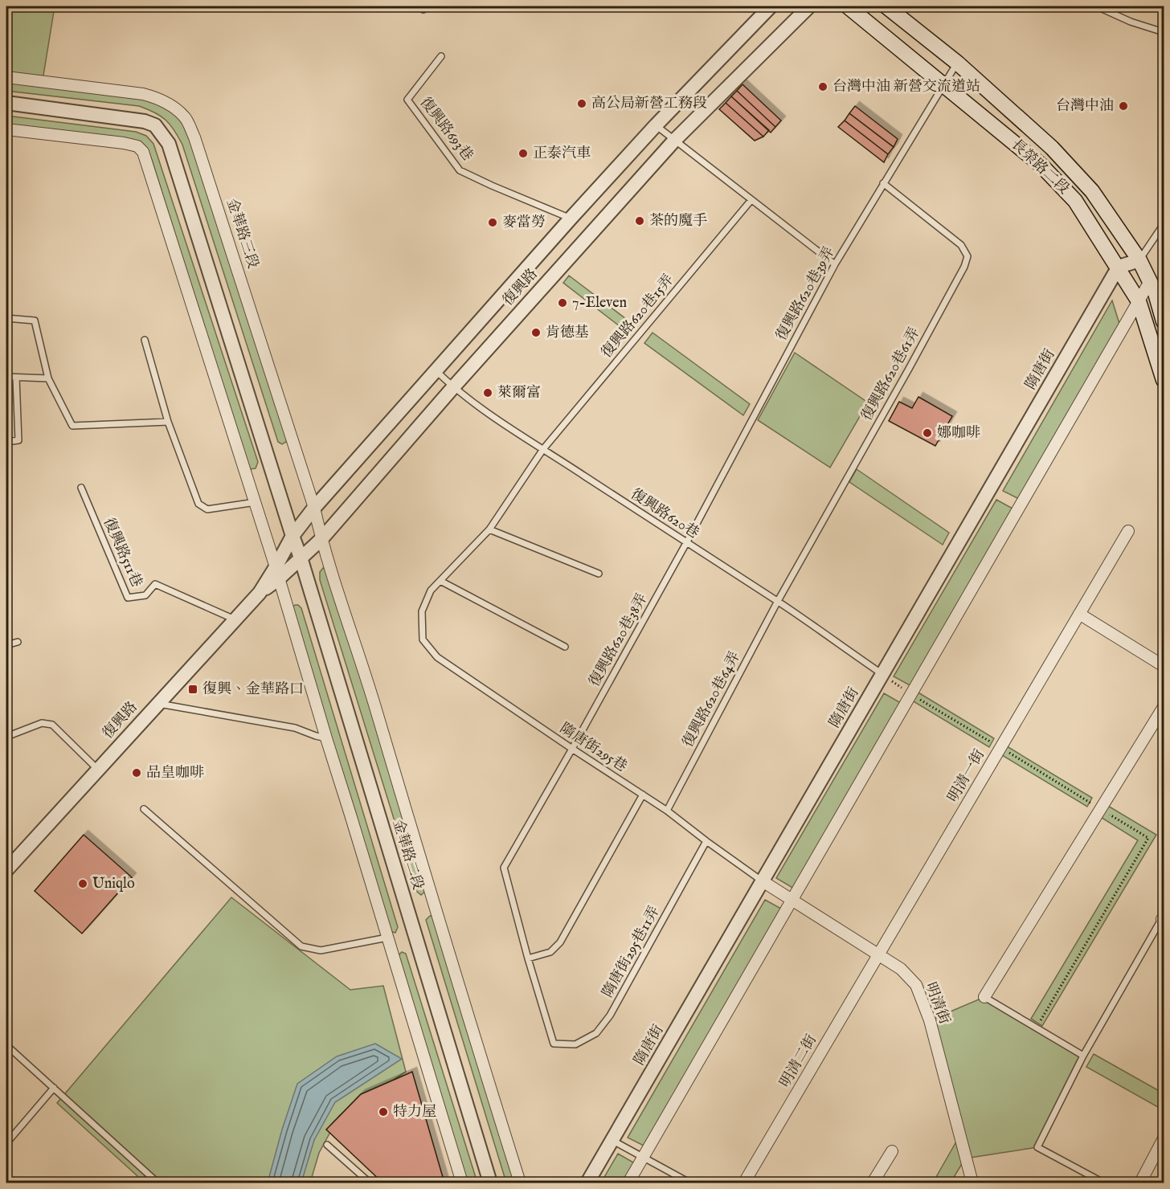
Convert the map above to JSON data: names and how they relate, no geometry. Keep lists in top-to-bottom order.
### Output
{
  "streets": {
    "main road": ["長榮路二段"],
    "street": [
      "金華路三段",
      "復興路",
      "隋唐街",
      "明清一街",
      "金華路二段",
      "明清街",
      "明清二街"
    ],
    "lane": [
      "復興路693巷",
      "復興路620巷39弄",
      "復興路620巷15弄",
      "復興路620巷61弄",
      "復興路620巷",
      "復興路511巷",
      "復興路620巷38弄",
      "復興路620巷64弄",
      "隋唐街295巷",
      "隋唐街295巷11弄"
    ]
  },
  "crossings": [
    ["復興路693巷", "復興路"],
    ["長榮路二段", "復興路620巷39弄"],
    ["長榮路二段", "隋唐街"],
    ["金華路三段", "復興路"],
    ["金華路三段", "金華路二段"],
    ["復興路", "復興路620巷"],
    ["復興路", "復興路511巷"],
    ["復興路", "金華路二段"],
    ["復興路620巷39弄", "復興路620巷61弄"],
    ["復興路620巷39弄", "復興路620巷"],
    ["復興路620巷39弄", "復興路620巷38弄"],
    ["復興路620巷15弄", "復興路620巷"],
    ["復興路620巷15弄", "隋唐街295巷"],
    ["隋唐街", "復興路620巷"],
    ["隋唐街", "隋唐街295巷"],
    ["隋唐街", "明清街"],
    ["復興路620巷61弄", "復興路620巷"],
    ["復興路620巷61弄", "復興路620巷64弄"],
    ["復興路620巷", "復興路620巷38弄"],
    ["復興路620巷", "復興路620巷64弄"],
    ["復興路620巷38弄", "隋唐街295巷"],
    ["復興路620巷38弄", "隋唐街295巷11弄"],
    ["復興路620巷64弄", "隋唐街295巷"],
    ["隋唐街295巷", "隋唐街295巷11弄"],
    ["隋唐街295巷", "明清街"],
    ["明清一街", "明清街"],
    ["明清一街", "明清二街"],
    ["明清街", "明清二街"]
  ],
  "places": {
    "other": [
      "台灣中油 新營交流道站",
      "高公局新營工務段",
      "台灣中油",
      "正泰汽車",
      "茶的魔手",
      "麥當勞",
      "7-Eleven",
      "肯德基",
      "萊爾富",
      "娜咖啡",
      "品皇咖啡",
      "Uniqlo",
      "特力屋"
    ],
    "transit": ["復興、金華路口"]
  }
}
